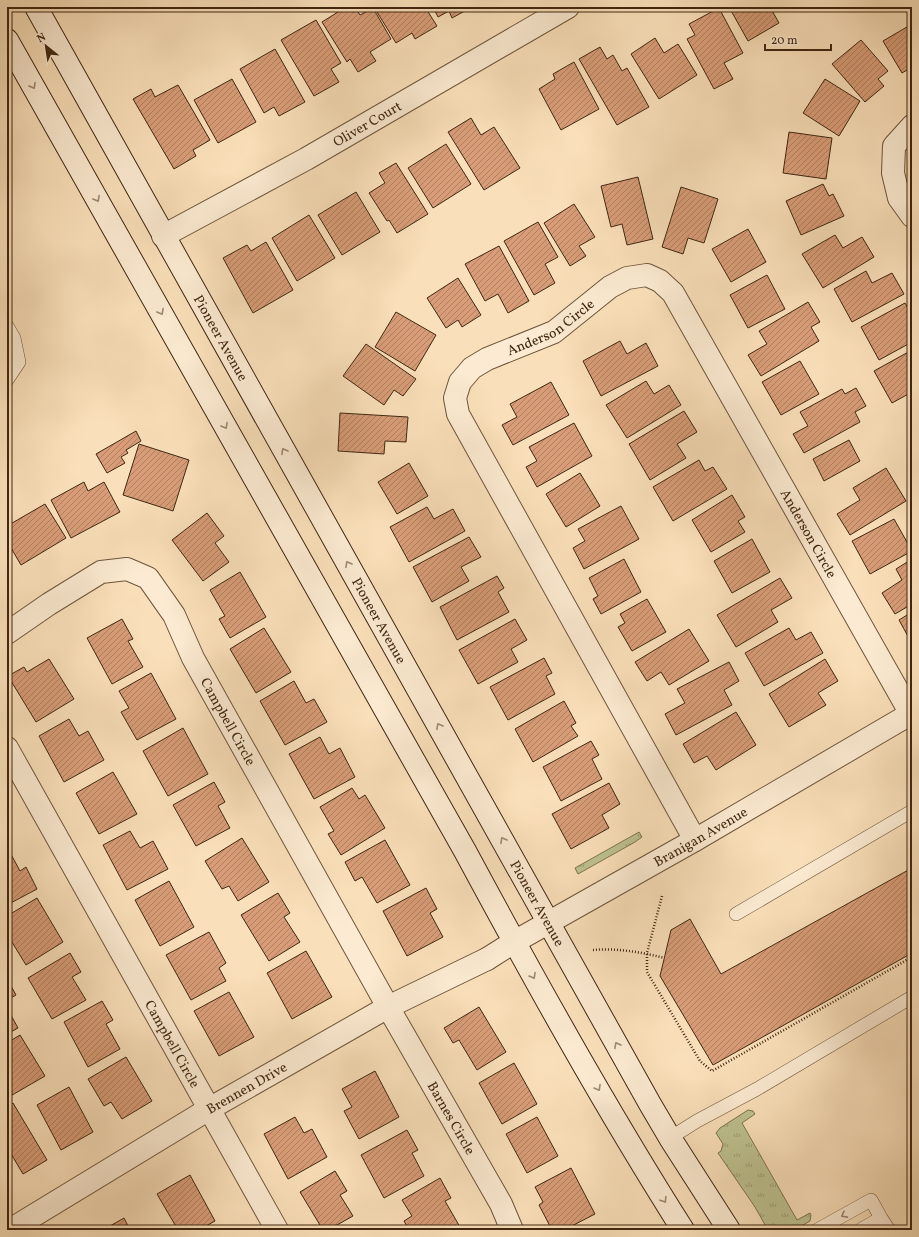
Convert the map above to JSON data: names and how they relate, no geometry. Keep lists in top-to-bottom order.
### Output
{
  "streets": {
    "street": [
      "Oliver Court",
      "Anderson Circle",
      "Pioneer Avenue",
      "Campbell Circle",
      "Branigan Avenue",
      "Brennen Drive",
      "Barnes Circle"
    ]
  },
  "crossings": [
    ["Oliver Court", "Pioneer Avenue"],
    ["Anderson Circle", "Branigan Avenue"],
    ["Pioneer Avenue", "Branigan Avenue"],
    ["Campbell Circle", "Brennen Drive"],
    ["Campbell Circle", "Barnes Circle"],
    ["Branigan Avenue", "Brennen Drive"],
    ["Brennen Drive", "Barnes Circle"]
  ],
  "scale_bar": "20 m",
  "north": "top left"
}
